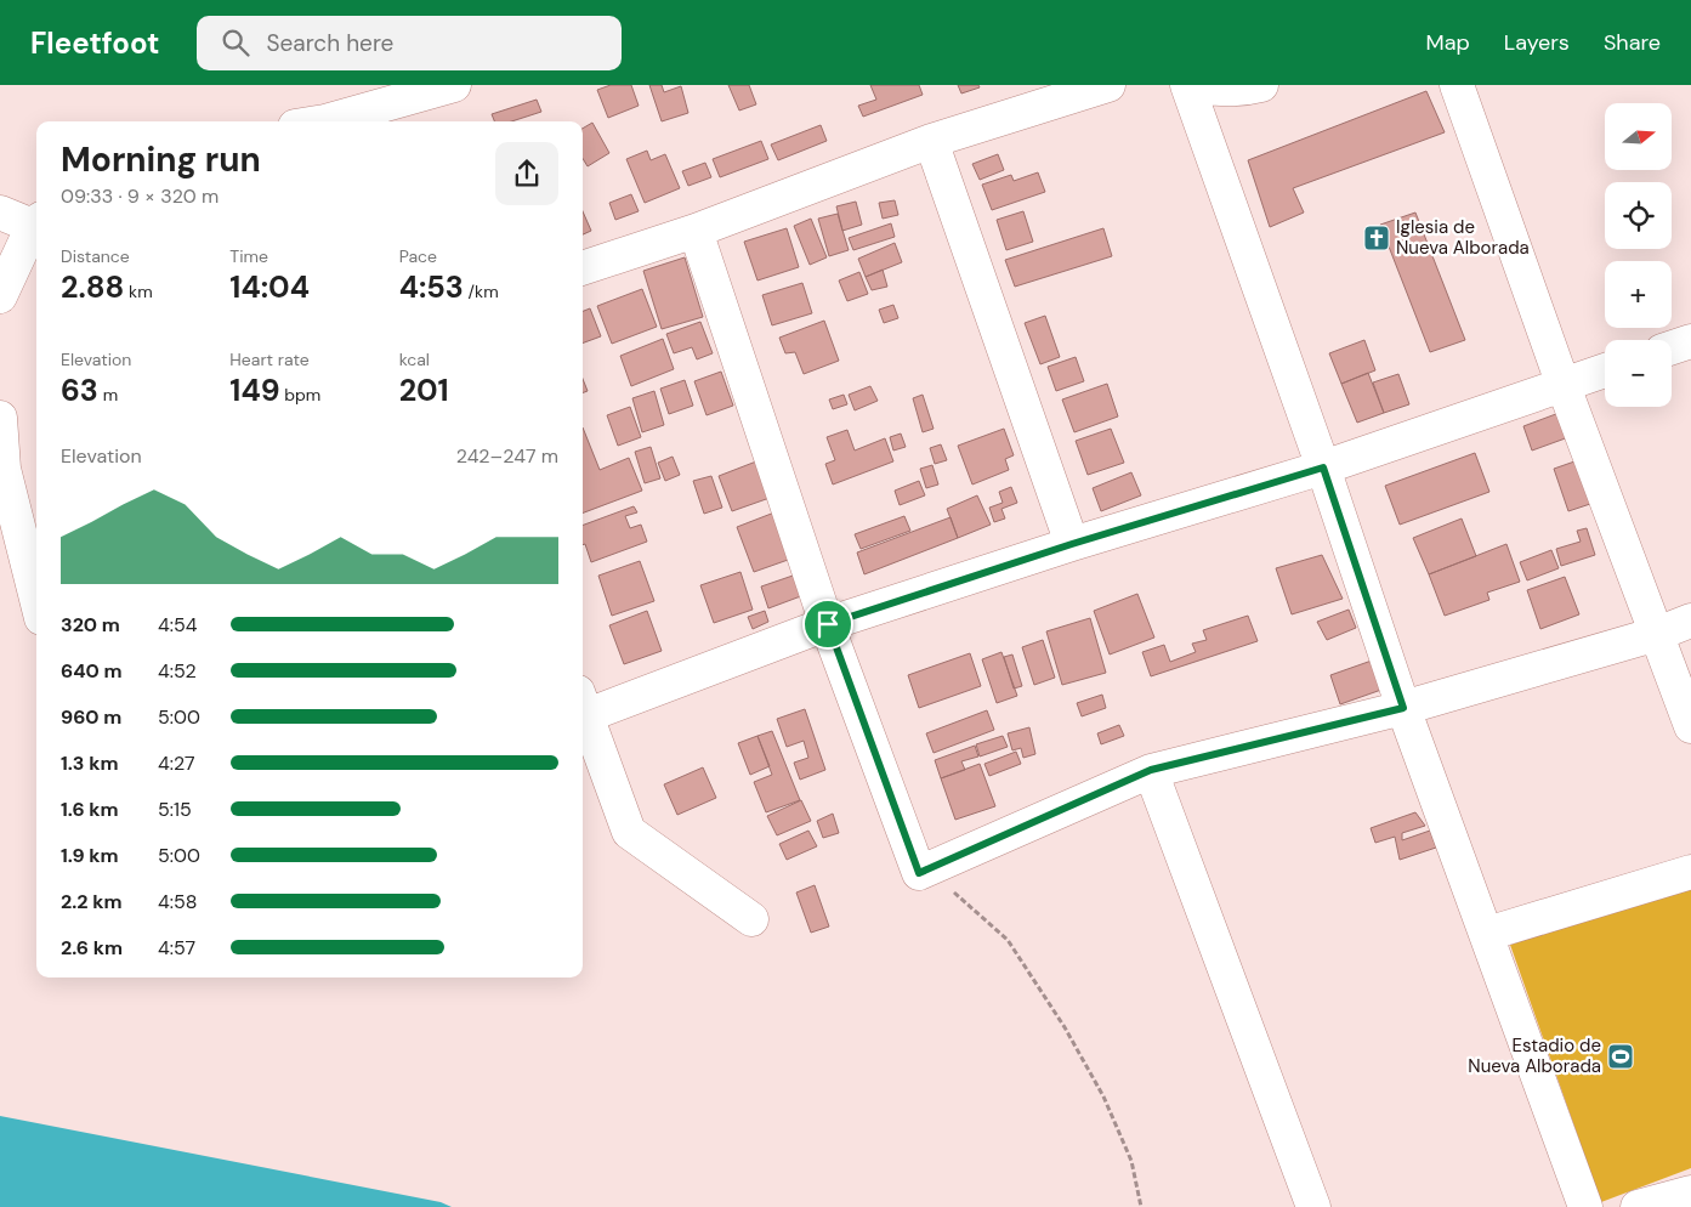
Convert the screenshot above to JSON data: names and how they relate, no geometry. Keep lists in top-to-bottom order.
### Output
{
  "places": {
    "church": ["Iglesia de Nueva Alborada"],
    "sports": ["Estadio de Nueva Alborada"]
  },
  "north": "right",
  "page": {
    "header": "Fleetfoot",
    "search": "Search here",
    "nav": ["Map", "Layers", "Share"],
    "map_buttons": ["+", "−"],
    "heading": ["Morning run", "09:33 · 9 × 320 m"],
    "stats": [
      ["Distance", "2.88 km"],
      ["Time", "14:04"],
      ["Pace", "4:53 /km"],
      ["Elevation", "63 m"],
      ["Heart rate", "149 bpm"],
      ["kcal", "201"]
    ],
    "chart": ["Elevation", "242–247 m"],
    "list": [
      {
        "name": "320 m",
        "note": "4:54"
      },
      {
        "name": "640 m",
        "note": "4:52"
      },
      {
        "name": "960 m",
        "note": "5:00"
      },
      {
        "name": "1.3 km",
        "note": "4:27"
      },
      {
        "name": "1.6 km",
        "note": "5:15"
      },
      {
        "name": "1.9 km",
        "note": "5:00"
      },
      {
        "name": "2.2 km",
        "note": "4:58"
      },
      {
        "name": "2.6 km",
        "note": "4:57"
      }
    ]
  }
}
